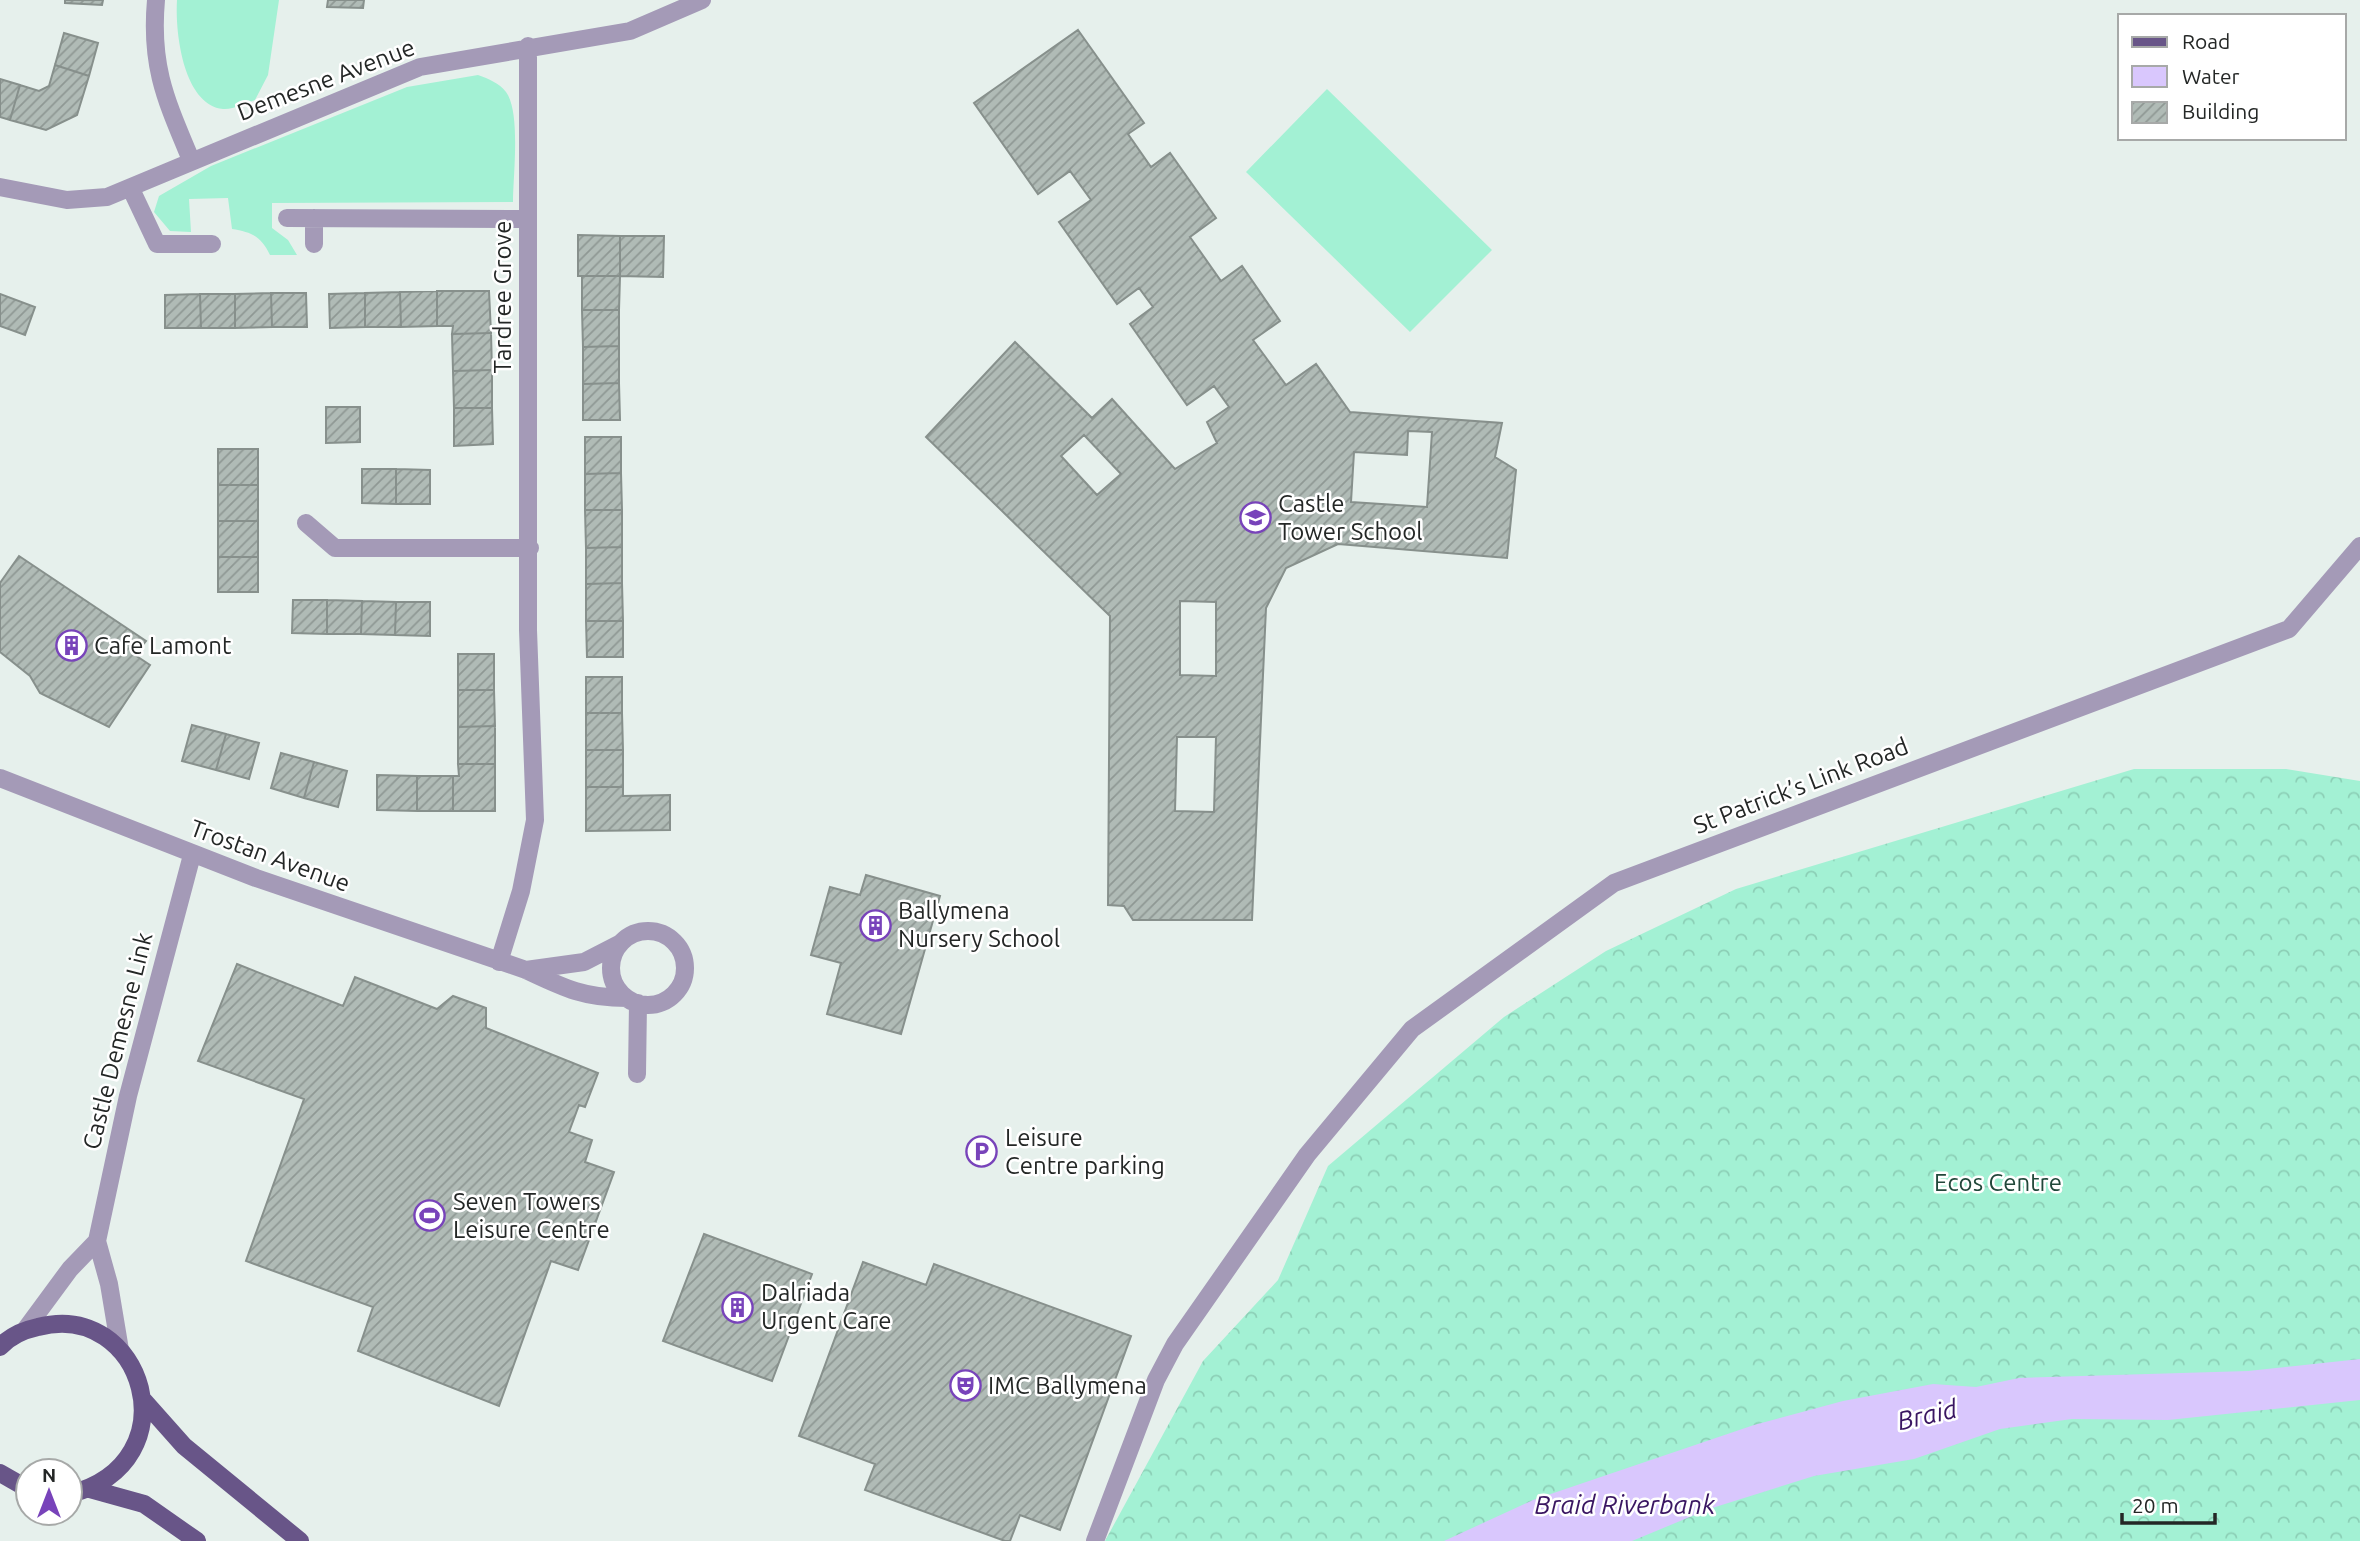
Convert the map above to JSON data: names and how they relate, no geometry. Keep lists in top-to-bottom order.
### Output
{
  "streets": {
    "street": [
      "Demesne Avenue",
      "Tardree Grove",
      "St Patrick’s Link Road",
      "Trostan Avenue",
      "Castle Demesne Link"
    ]
  },
  "crossings": [
    ["Demesne Avenue", "Tardree Grove"],
    ["Tardree Grove", "Trostan Avenue"],
    ["Trostan Avenue", "Castle Demesne Link"]
  ],
  "water": ["Braid", "Braid Riverbank"],
  "parks": ["Ecos Centre"],
  "places": {
    "school or university": ["Castle Tower School"],
    "building": ["Cafe Lamont", "Ballymena Nursery School", "Dalriada Urgent Care"],
    "parking": ["Leisure Centre parking"],
    "sports": ["Seven Towers Leisure Centre"],
    "theatre": ["IMC Ballymena"]
  },
  "legend": ["Road", "Water", "Building"],
  "scale_bar": "20 m",
  "north": "top"
}
